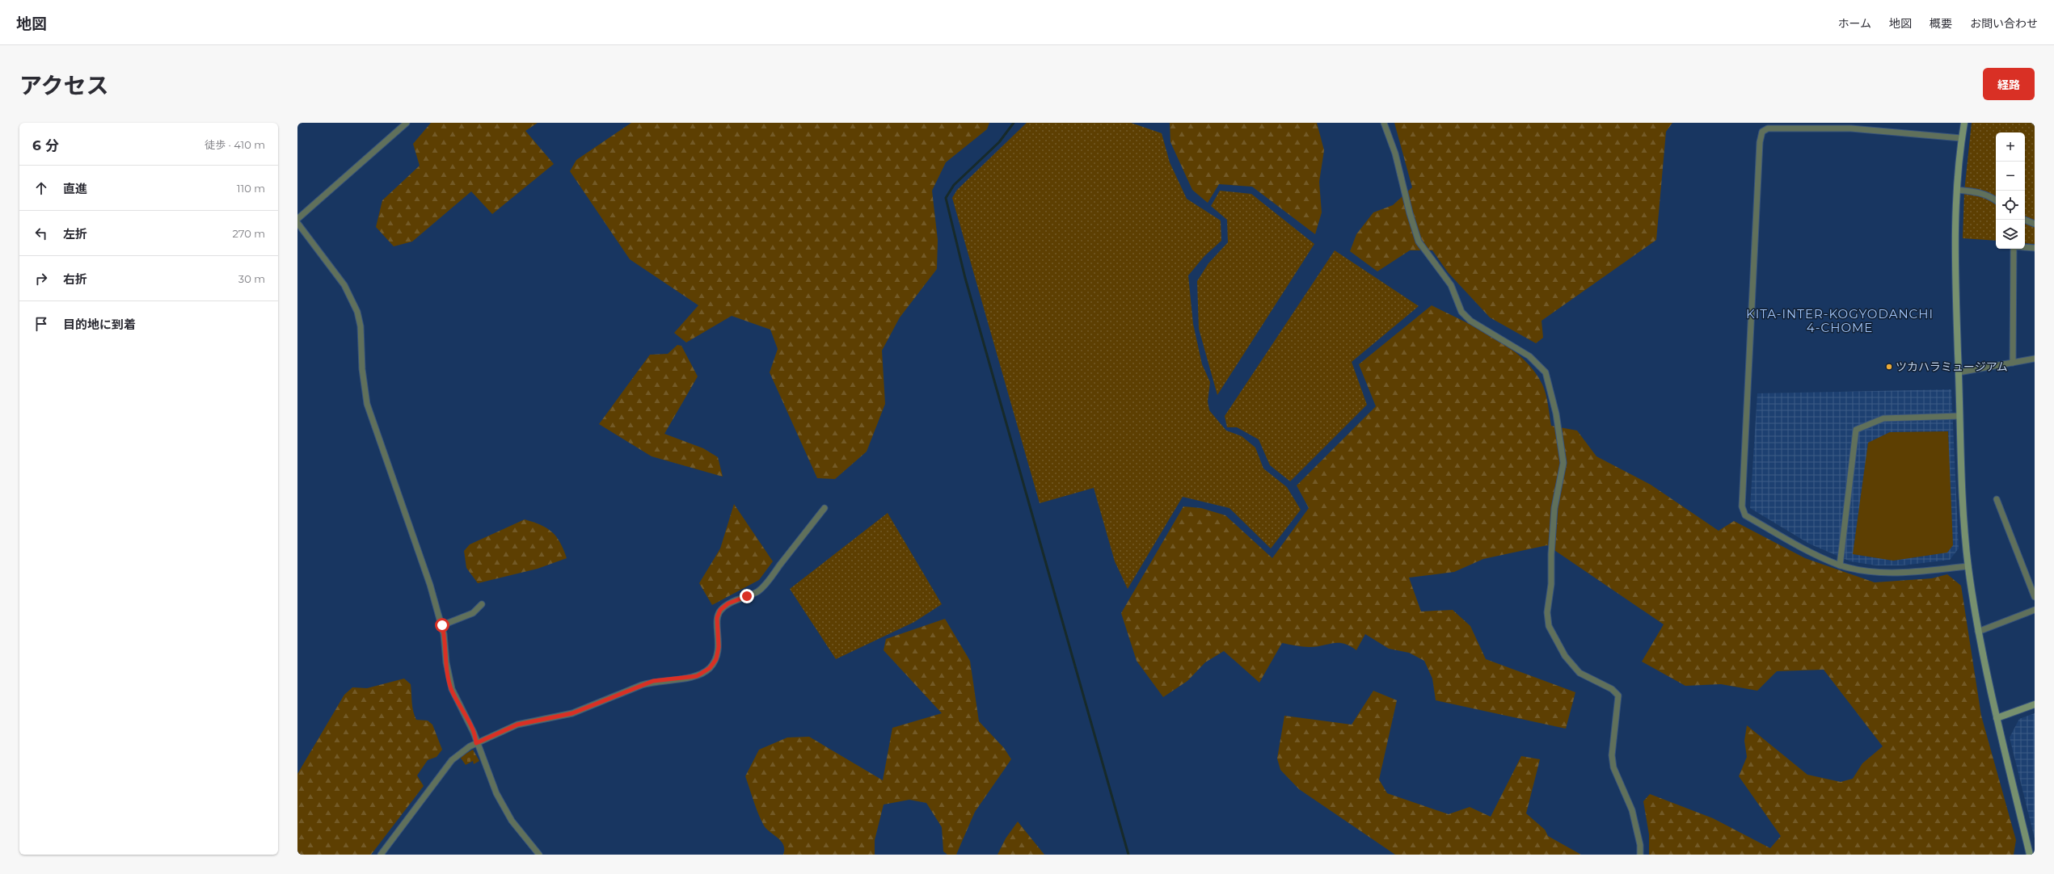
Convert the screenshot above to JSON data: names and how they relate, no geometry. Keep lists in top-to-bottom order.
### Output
{
  "districts": ["KITA-INTER-KOGYODANCHI 4-CHOME"],
  "places": ["ツカハラミュージアム"],
  "page": {
    "header": "地図",
    "nav": [
      "ホーム",
      "地図",
      "概要",
      "お問い合わせ"
    ],
    "title": "アクセス",
    "buttons": "経路",
    "heading": ["6 分", "徒歩 · 410 m"],
    "map_buttons": ["+", "−"],
    "list": [
      ["直進", "110 m"],
      ["左折", "270 m"],
      ["右折", "30 m"],
      "目的地に到着"
    ]
  }
}
